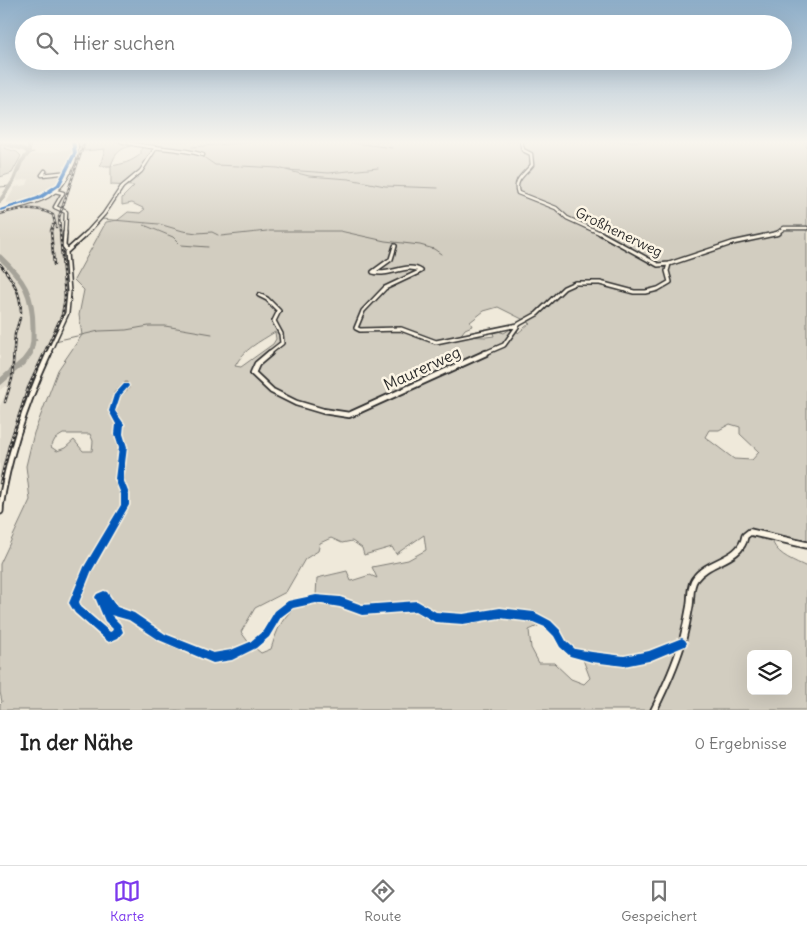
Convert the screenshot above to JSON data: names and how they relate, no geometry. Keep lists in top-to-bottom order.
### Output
{
  "streets": {
    "street": ["Großhenerweg", "Maurerweg"]
  },
  "crossings": [
    ["Großhenerweg", "Maurerweg"]
  ],
  "page": {
    "search": "Hier suchen",
    "heading": ["In der Nähe", "0 Ergebnisse"],
    "nav": ["Karte", "Route", "Gespeichert"]
  }
}
